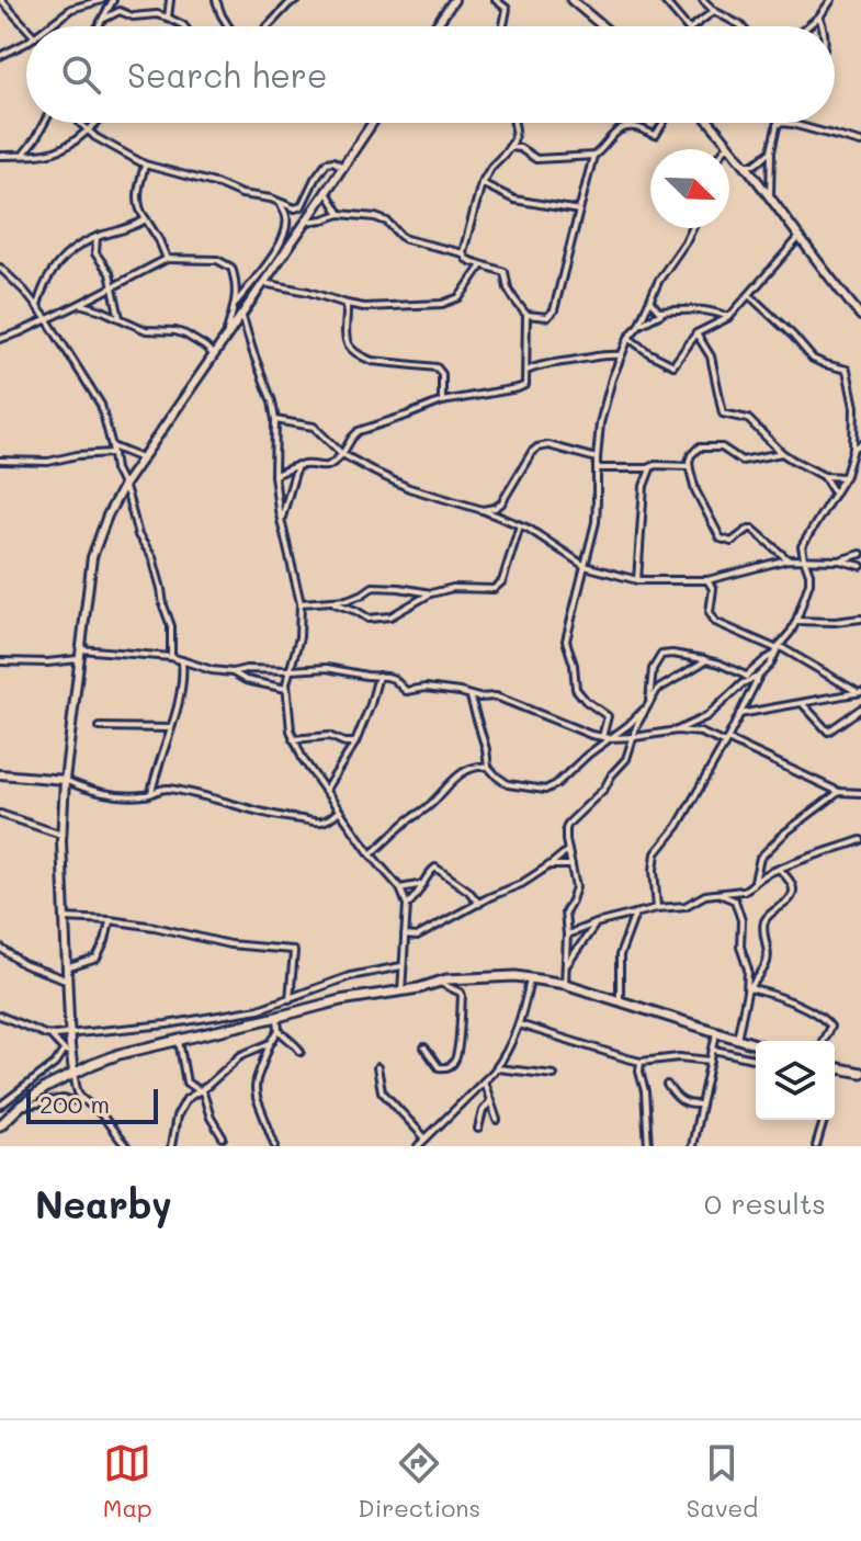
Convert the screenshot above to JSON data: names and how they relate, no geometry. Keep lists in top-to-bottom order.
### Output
{
  "scale_bar": "200 m",
  "north": "bottom right",
  "page": {
    "search": "Search here",
    "scale": "200 m",
    "heading": ["Nearby", "0 results"],
    "nav": ["Map", "Directions", "Saved"]
  }
}
